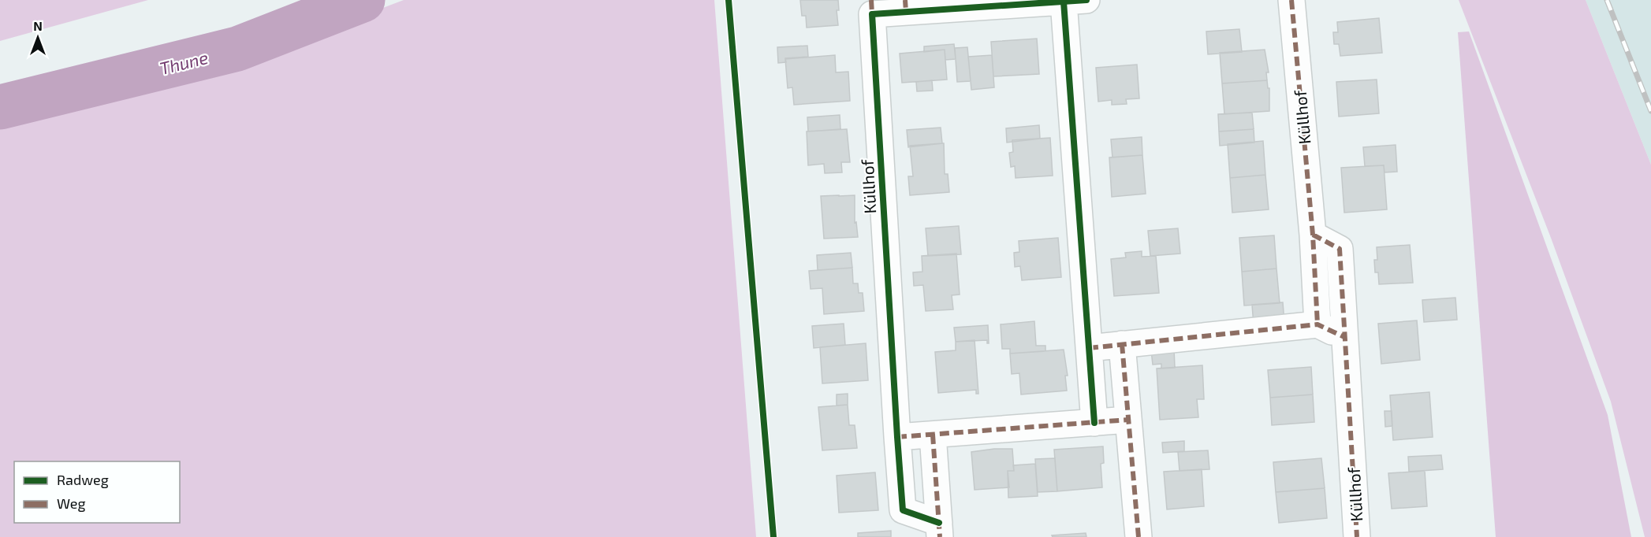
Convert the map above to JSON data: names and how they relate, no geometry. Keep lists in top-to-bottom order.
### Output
{
  "streets": {
    "street": ["Küllhof"]
  },
  "water": ["Thune"],
  "legend": ["Radweg", "Weg"],
  "north": "top"
}
